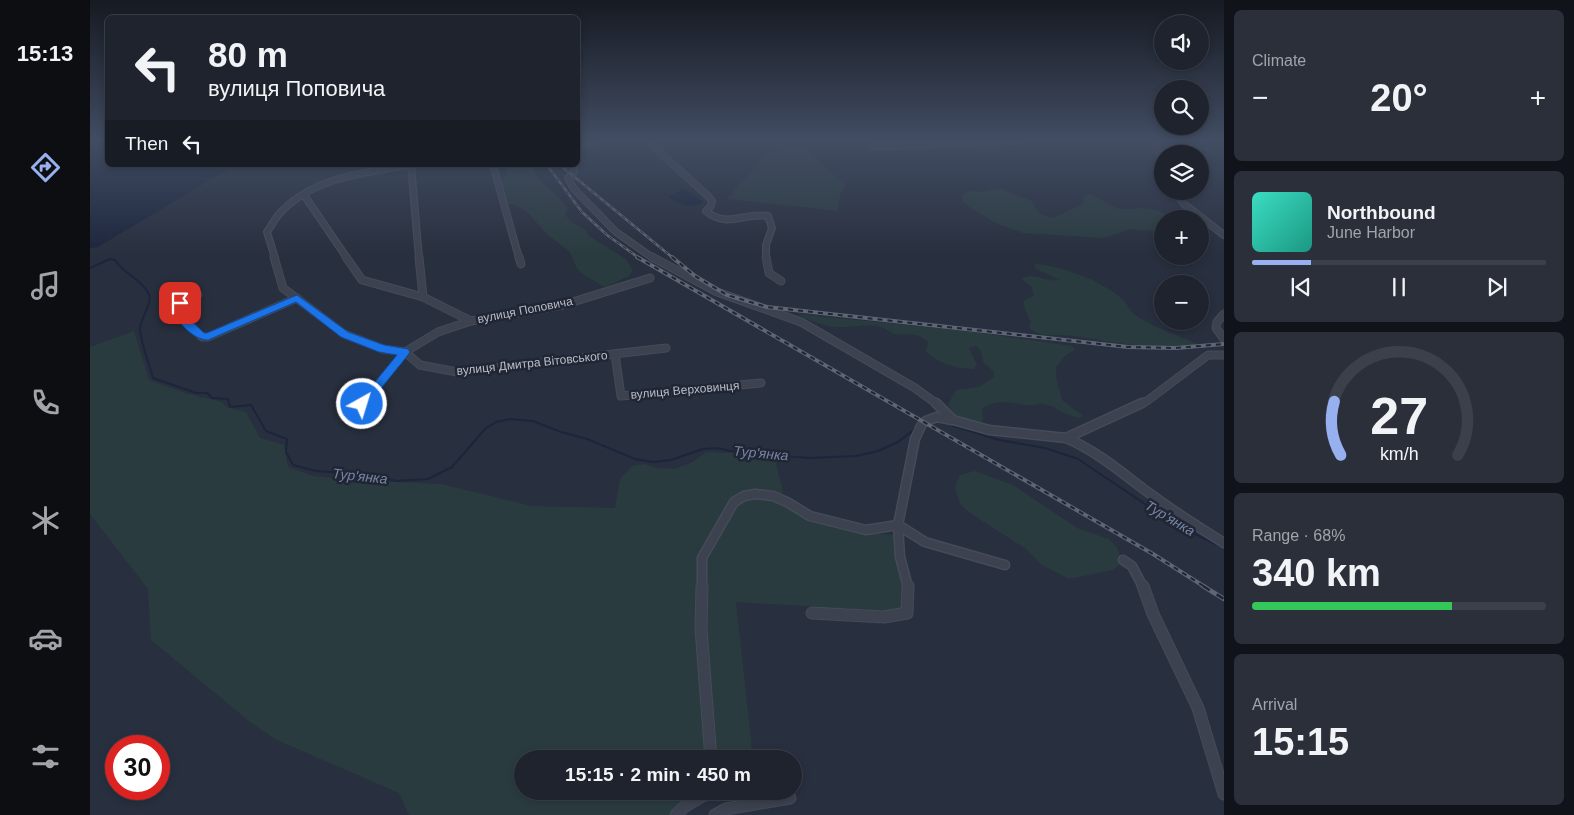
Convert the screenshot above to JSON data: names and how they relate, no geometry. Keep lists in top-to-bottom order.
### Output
{
  "streets": {
    "street": ["вулиця Поповича", "вулиця Дмитра Вітовського", "вулиця Верховинця"]
  },
  "crossings": [
    ["вулиця Поповича", "вулиця Дмитра Вітовського"],
    ["вулиця Дмитра Вітовського", "вулиця Верховинця"]
  ],
  "water": ["Тур'янка"],
  "page": {
    "tabs": "15:13",
    "tile": [
      "Climate",
      ["Range · 68%", "340 km"],
      ["Arrival", "15:15"]
    ],
    "map_buttons": ["+", "−"],
    "turn": ["80 m", "вулиця Поповича"],
    "heat": ["−", "20°", "+"],
    "then": "Then",
    "song": ["Northbound", "June Harbor"],
    "limit": "30",
    "trip": "15:15 · 2 min · 450 m",
    "gauge": ["27", "km/h"]
  }
}
